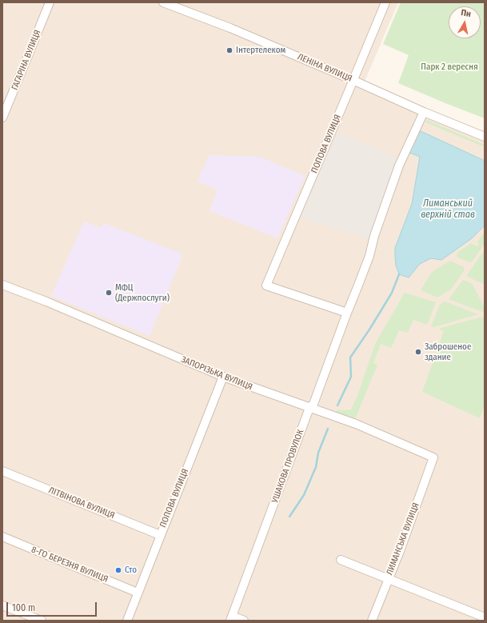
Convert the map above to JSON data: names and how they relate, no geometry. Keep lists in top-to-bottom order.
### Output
{
  "streets": {
    "street": [
      "ГАГАРІНА ВУЛИЦЯ",
      "ЛЕНІНА ВУЛИЦЯ",
      "ПОПОВА ВУЛИЦЯ",
      "ЗАПОРІЗЬКА ВУЛИЦЯ",
      "УШАКОВА ПРОВУЛОК",
      "ЛІТВІНОВА ВУЛИЦЯ",
      "ЛИМАНСЬКА ВУЛИЦЯ",
      "8-ГО БЕРЕЗНЯ ВУЛИЦЯ"
    ]
  },
  "crossings": [
    ["ЛЕНІНА ВУЛИЦЯ", "ПОПОВА ВУЛИЦЯ"],
    ["ЛЕНІНА ВУЛИЦЯ", "УШАКОВА ПРОВУЛОК"],
    ["ПОПОВА ВУЛИЦЯ", "ЗАПОРІЗЬКА ВУЛИЦЯ"],
    ["ПОПОВА ВУЛИЦЯ", "УШАКОВА ПРОВУЛОК"],
    ["ПОПОВА ВУЛИЦЯ", "ЛІТВІНОВА ВУЛИЦЯ"],
    ["ПОПОВА ВУЛИЦЯ", "8-ГО БЕРЕЗНЯ ВУЛИЦЯ"],
    ["ЗАПОРІЗЬКА ВУЛИЦЯ", "УШАКОВА ПРОВУЛОК"],
    ["ЗАПОРІЗЬКА ВУЛИЦЯ", "ЛИМАНСЬКА ВУЛИЦЯ"]
  ],
  "water": ["Лиманський верхній став"],
  "parks": ["Парк 2 вересня"],
  "places": [
    "Інтертелеком",
    "МФЦ (Держпослуги)",
    "Заброшеное здание",
    "Сто"
  ],
  "scale_bar": "100 m",
  "north": "top"
}
